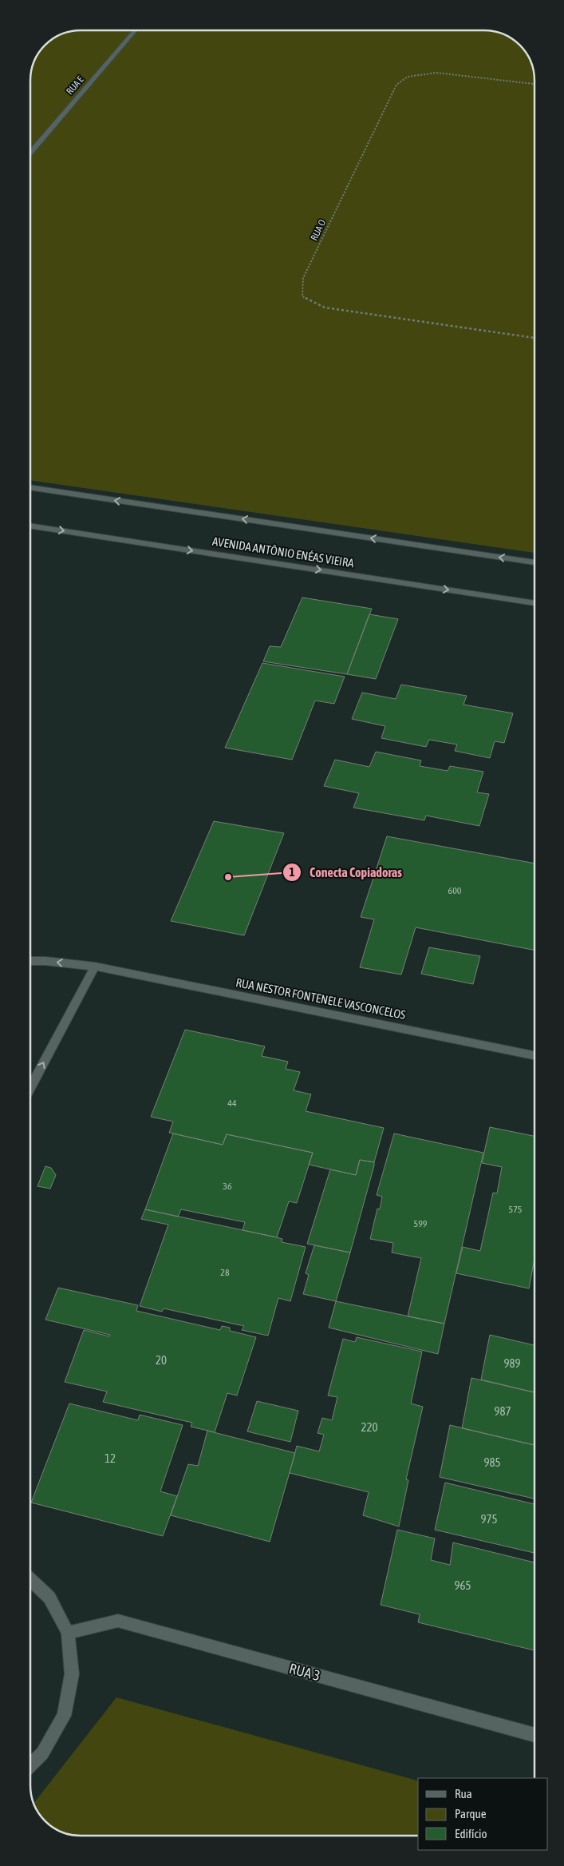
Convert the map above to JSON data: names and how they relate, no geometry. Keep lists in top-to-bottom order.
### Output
{
  "streets": {
    "street": [
      "RUA E",
      "AVENIDA ANTÔNIO ENÉAS VIEIRA",
      "RUA NESTOR FONTENELE VASCONCELOS",
      "RUA 3"
    ],
    "path": ["RUA O"]
  },
  "places": ["Conecta Copiadoras"],
  "house_numbers": [
    "600",
    "44",
    "36",
    "575",
    "599",
    "28",
    "20",
    "989",
    "987",
    "220",
    "12",
    "985",
    "975",
    "965"
  ],
  "legend": ["Rua", "Parque", "Edifício"]
}
